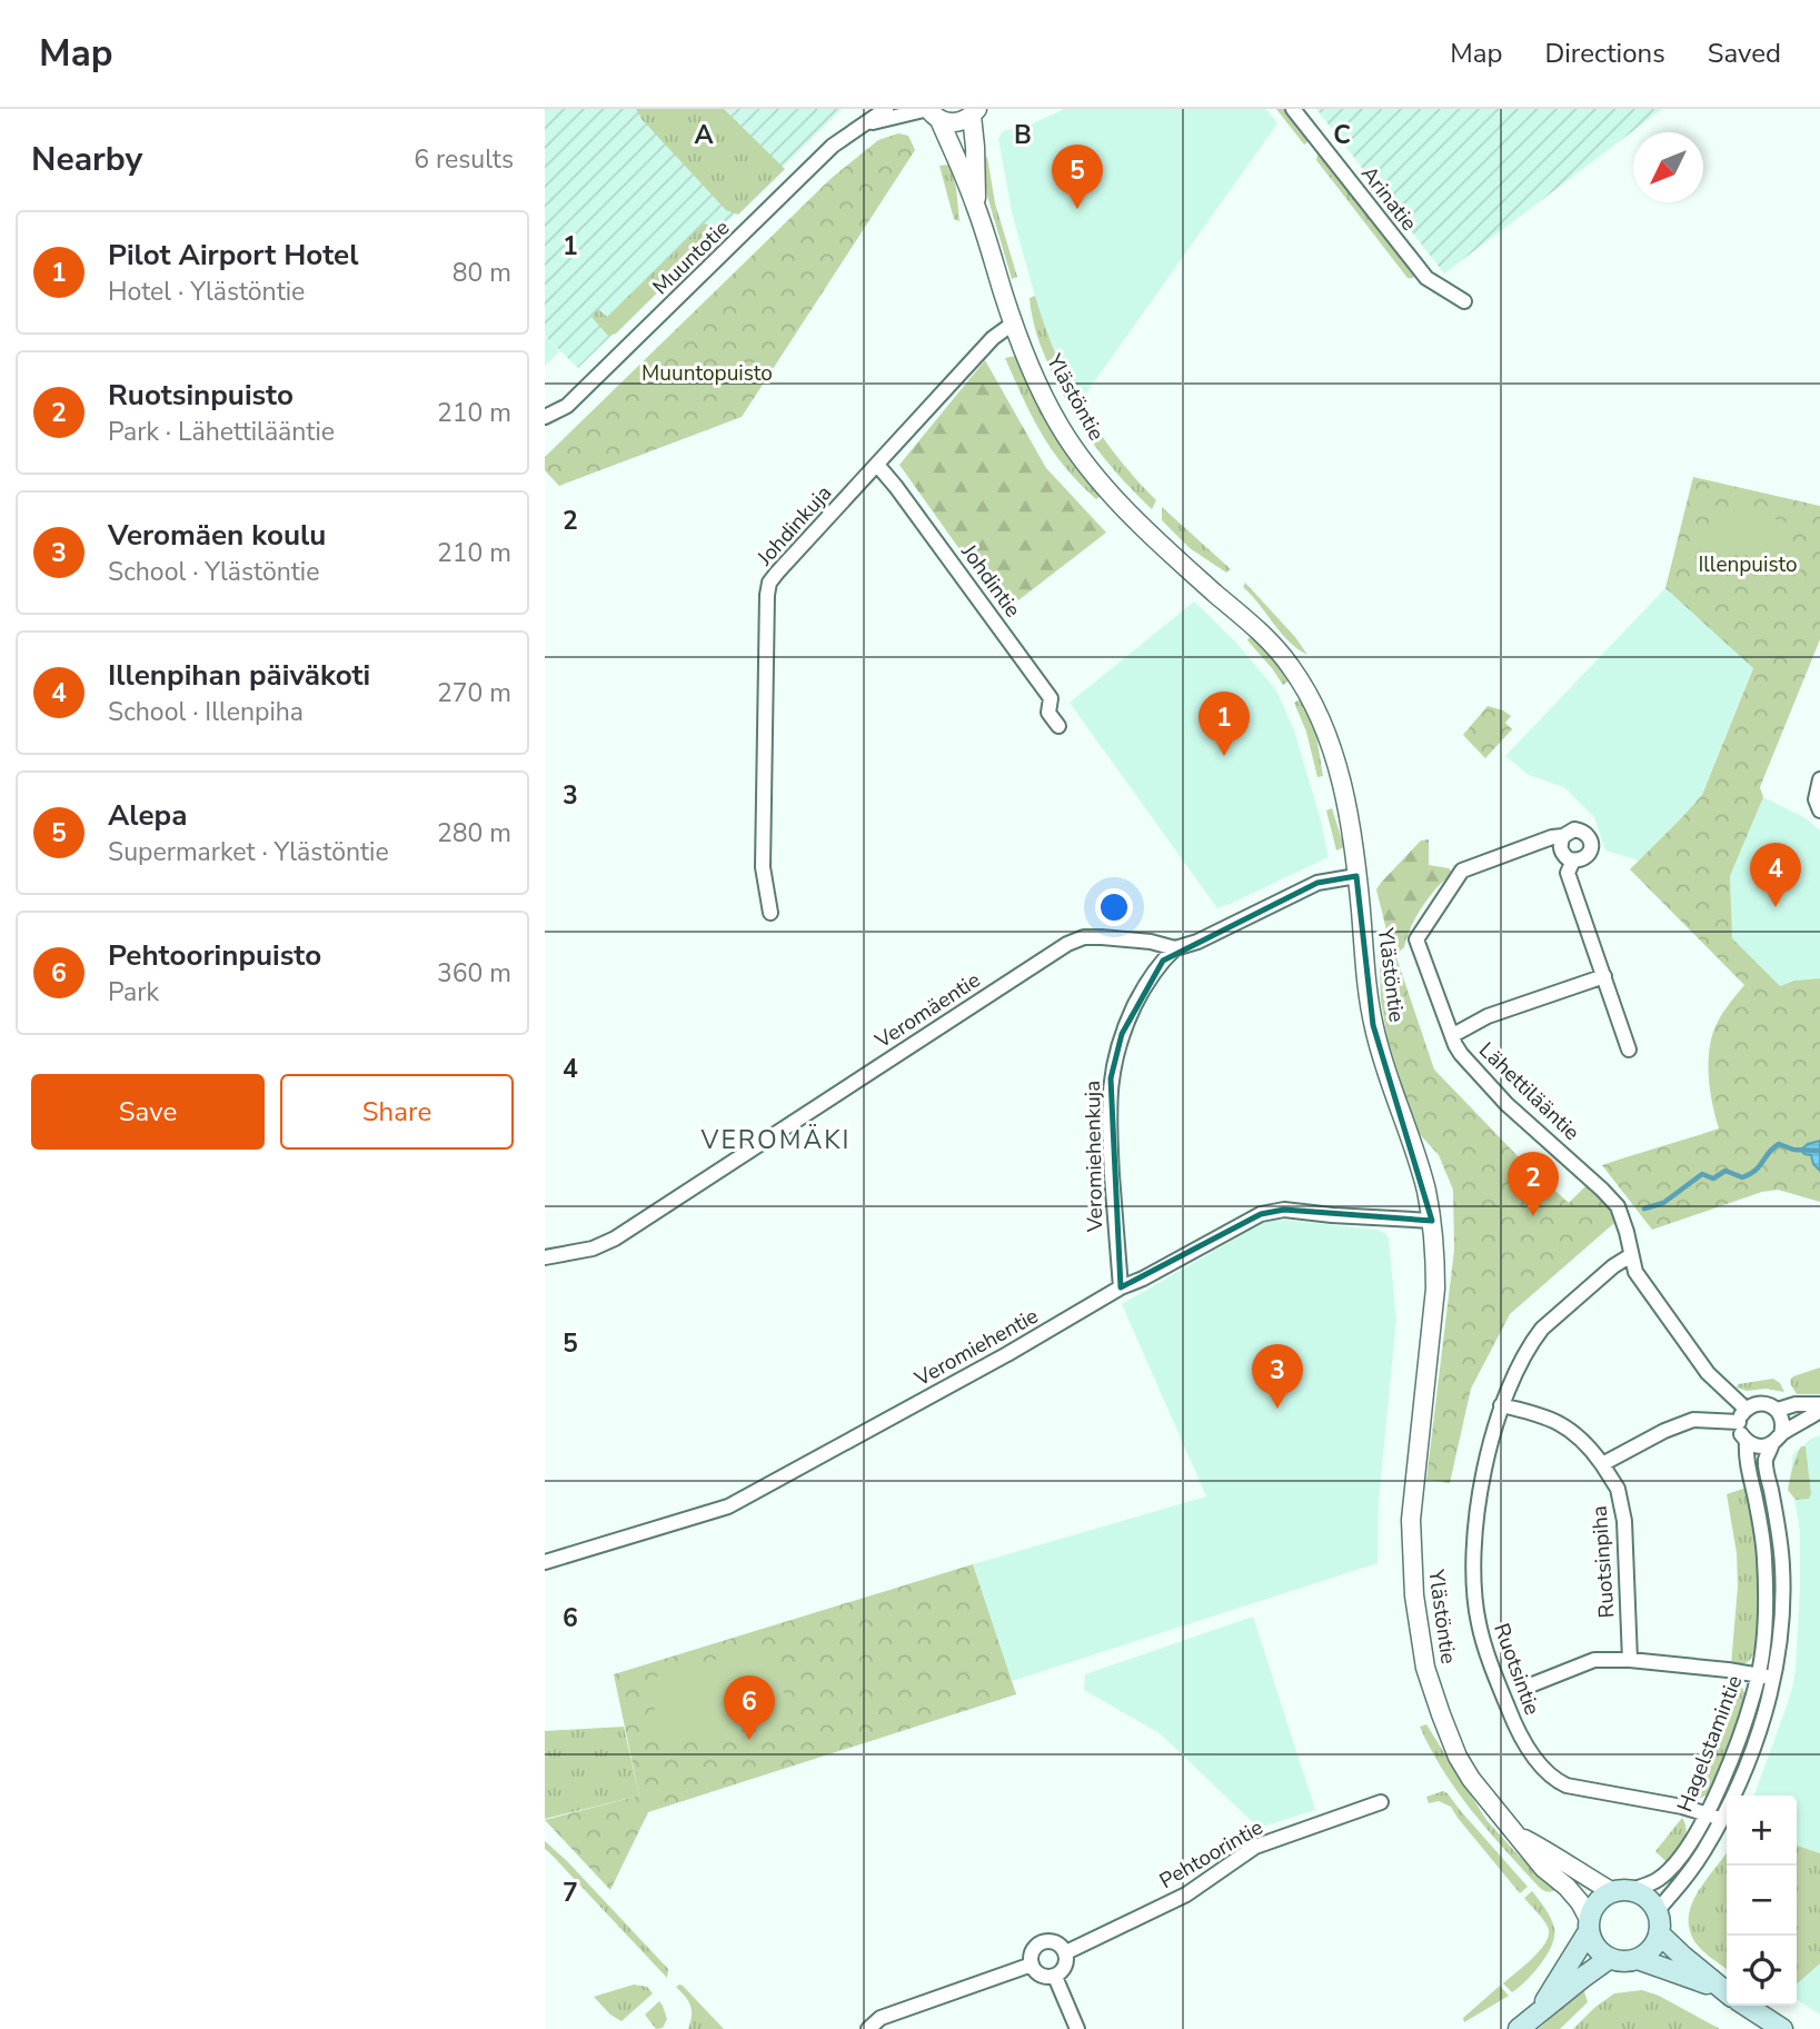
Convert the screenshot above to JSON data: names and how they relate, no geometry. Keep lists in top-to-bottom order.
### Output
{
  "streets": {
    "street": [
      "Arinatie",
      "Muuntotie",
      "Ylästöntie",
      "Johdinkuja",
      "Johdintie",
      "Veromäentie",
      "Lähettilääntie",
      "Veromiehenkuja",
      "Veromiehentie",
      "Ruotsinpiha",
      "Ruotsintie",
      "Hagelstamintie",
      "Pehtoorintie"
    ]
  },
  "crossings": [
    ["Muuntotie", "Ylästöntie"],
    ["Ylästöntie", "Johdinkuja"],
    ["Ylästöntie", "Veromiehentie"],
    ["Ylästöntie", "Hagelstamintie"],
    ["Johdinkuja", "Johdintie"],
    ["Veromäentie", "Veromiehenkuja"],
    ["Lähettilääntie", "Ruotsintie"],
    ["Lähettilääntie", "Hagelstamintie"],
    ["Veromiehenkuja", "Veromiehentie"],
    ["Ruotsinpiha", "Ruotsintie"],
    ["Ruotsintie", "Hagelstamintie"]
  ],
  "districts": ["VEROMÄKI"],
  "parks": ["Muuntopuisto", "Illenpuisto"],
  "north": "bottom left",
  "page": {
    "header": "Map",
    "nav": ["Map", "Directions", "Saved"],
    "heading": ["Nearby", "6 results"],
    "pins": [
      "5",
      "1",
      "4",
      "2",
      "3",
      "6"
    ],
    "list": [
      {
        "mark": "1",
        "name": "Pilot Airport Hotel",
        "note": "Hotel · Ylästöntie",
        "value": "80 m"
      },
      {
        "mark": "2",
        "name": "Ruotsinpuisto",
        "note": "Park · Lähettilääntie",
        "value": "210 m"
      },
      {
        "mark": "3",
        "name": "Veromäen koulu",
        "note": "School · Ylästöntie",
        "value": "210 m"
      },
      {
        "mark": "4",
        "name": "Illenpihan päiväkoti",
        "note": "School · Illenpiha",
        "value": "270 m"
      },
      {
        "mark": "5",
        "name": "Alepa",
        "note": "Supermarket · Ylästöntie",
        "value": "280 m"
      },
      {
        "mark": "6",
        "name": "Pehtoorinpuisto",
        "note": "Park",
        "value": "360 m"
      }
    ],
    "buttons": ["Save", "Share"],
    "map_buttons": ["+", "−"]
  },
  "grid": {
    "columns": ["A", "B", "C"],
    "rows": [
      "1",
      "2",
      "3",
      "4",
      "5",
      "6",
      "7"
    ]
  }
}
